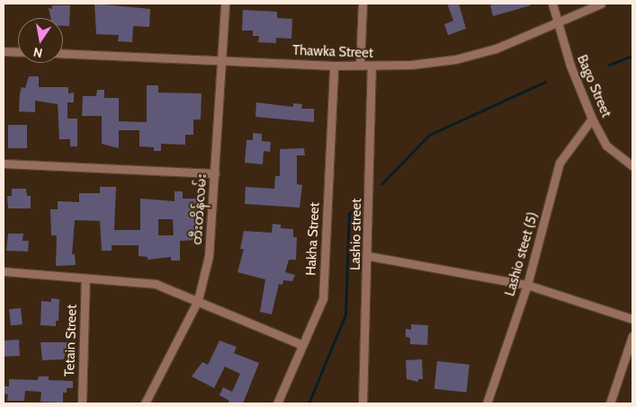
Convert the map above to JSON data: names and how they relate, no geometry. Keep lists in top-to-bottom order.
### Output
{
  "streets": {
    "street": [
      "Thawka Street",
      "Bago Street",
      "တီးတိန်လမ်း",
      "Lashio street",
      "Hakha Street",
      "Lashio steet (5)",
      "Tetain Street"
    ]
  },
  "crossings": [
    ["Thawka Street", "Bago Street"],
    ["Thawka Street", "တီးတိန်လမ်း"],
    ["Thawka Street", "Lashio street"],
    ["Thawka Street", "Hakha Street"],
    ["Bago Street", "Lashio steet (5)"]
  ],
  "north": "bottom"
}
